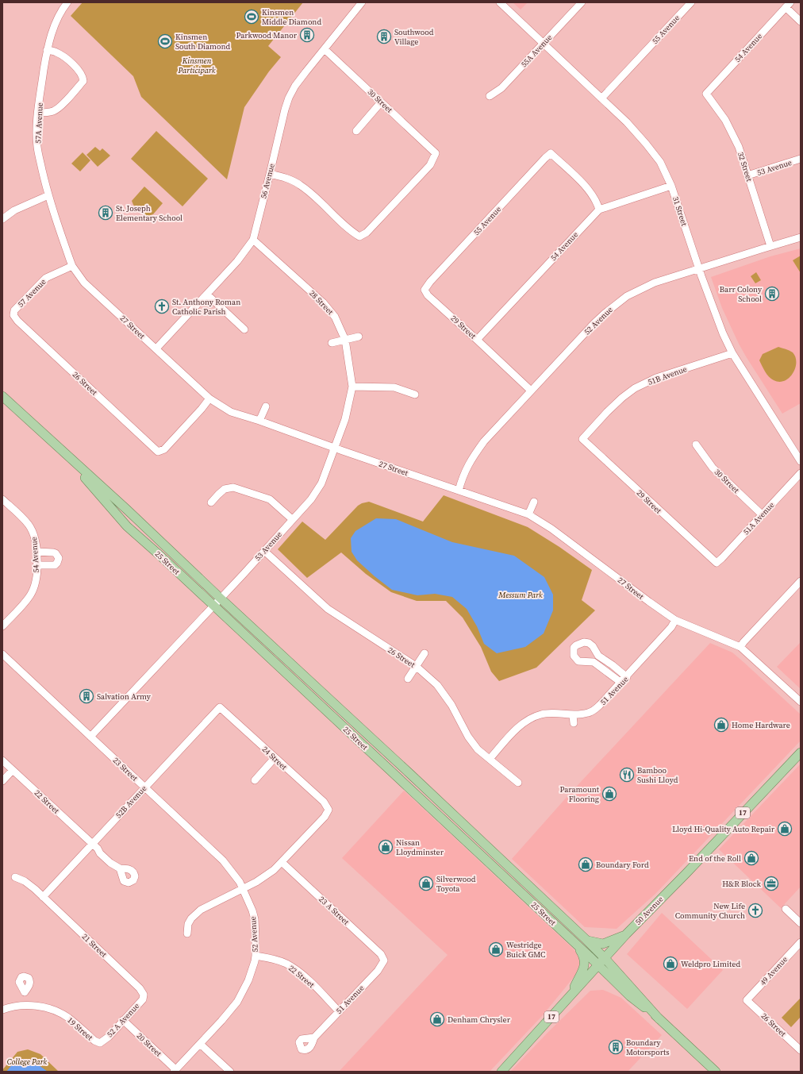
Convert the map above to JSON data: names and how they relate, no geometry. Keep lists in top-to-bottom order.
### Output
{
  "streets": {
    "main road": ["25 Street", "17", "50 Avenue"],
    "street": [
      "55 Avenue",
      "54 Avenue",
      "55A Avenue",
      "30 Street",
      "57A Avenue",
      "32 Street",
      "53 Avenue",
      "56 Avenue",
      "31 Street",
      "57 Avenue",
      "28 Street",
      "52 Avenue",
      "27 Street",
      "29 Street",
      "51B Avenue",
      "26 Street",
      "51A Avenue",
      "51 Avenue",
      "24 Street",
      "23 Street",
      "22 Street",
      "52B Avenue",
      "23 A Street",
      "21 Street",
      "49 Avenue",
      "52 A Avenue",
      "19 Street",
      "20 Street"
    ]
  },
  "crossings": [
    ["55 Avenue", "54 Avenue"],
    ["55 Avenue", "31 Street"],
    ["55 Avenue", "29 Street"],
    ["54 Avenue", "32 Street"],
    ["54 Avenue", "31 Street"],
    ["54 Avenue", "29 Street"],
    ["55A Avenue", "31 Street"],
    ["30 Street", "56 Avenue"],
    ["30 Street", "51A Avenue"],
    ["57A Avenue", "27 Street"],
    ["32 Street", "53 Avenue"],
    ["32 Street", "52 Avenue"],
    ["53 Avenue", "28 Street"],
    ["53 Avenue", "27 Street"],
    ["53 Avenue", "26 Street"],
    ["53 Avenue", "25 Street"],
    ["53 Avenue", "23 Street"],
    ["56 Avenue", "28 Street"],
    ["56 Avenue", "27 Street"],
    ["31 Street", "52 Avenue"],
    ["31 Street", "51B Avenue"],
    ["57 Avenue", "27 Street"],
    ["57 Avenue", "26 Street"],
    ["52 Avenue", "27 Street"],
    ["52 Avenue", "29 Street"],
    ["52 Avenue", "23 Street"],
    ["52 Avenue", "22 Street"],
    ["52 Avenue", "20 Street"],
    ["27 Street", "26 Street"],
    ["27 Street", "51 Avenue"],
    ["29 Street", "51B Avenue"],
    ["29 Street", "51A Avenue"],
    ["26 Street", "51 Avenue"],
    ["26 Street", "49 Avenue"],
    ["25 Street", "50 Avenue"],
    ["51 Avenue", "22 Street"],
    ["51 Avenue", "23 A Street"],
    ["24 Street", "52B Avenue"],
    ["24 Street", "23 A Street"],
    ["23 Street", "52B Avenue"],
    ["22 Street", "52B Avenue"],
    ["52B Avenue", "21 Street"],
    ["21 Street", "52 A Avenue"],
    ["52 A Avenue", "19 Street"],
    ["52 A Avenue", "20 Street"]
  ],
  "parks": ["Kinsmen Participark", "Messum Park", "College Park"],
  "places": {
    "sports": ["Kinsmen Middle Diamond", "Kinsmen South Diamond"],
    "building": [
      "Parkwood Manor",
      "Southwood Village",
      "St. Joseph Elementary School",
      "Barr Colony School",
      "Salvation Army",
      "Boundary Motorsports"
    ],
    "church": ["St. Anthony Roman Catholic Parish", "New Life Community Church"],
    "shop": [
      "Home Hardware",
      "Paramount Flooring",
      "Lloyd Hi-Quality Auto Repair",
      "Nissan Lloydminster",
      "End of the Roll",
      "Boundary Ford",
      "Silverwood Toyota",
      "Westridge Buick GMC",
      "Weldpro Limited",
      "Denham Chrysler"
    ],
    "restaurant": ["Bamboo Sushi Lloyd"],
    "office": ["H&R Block"]
  }
}
